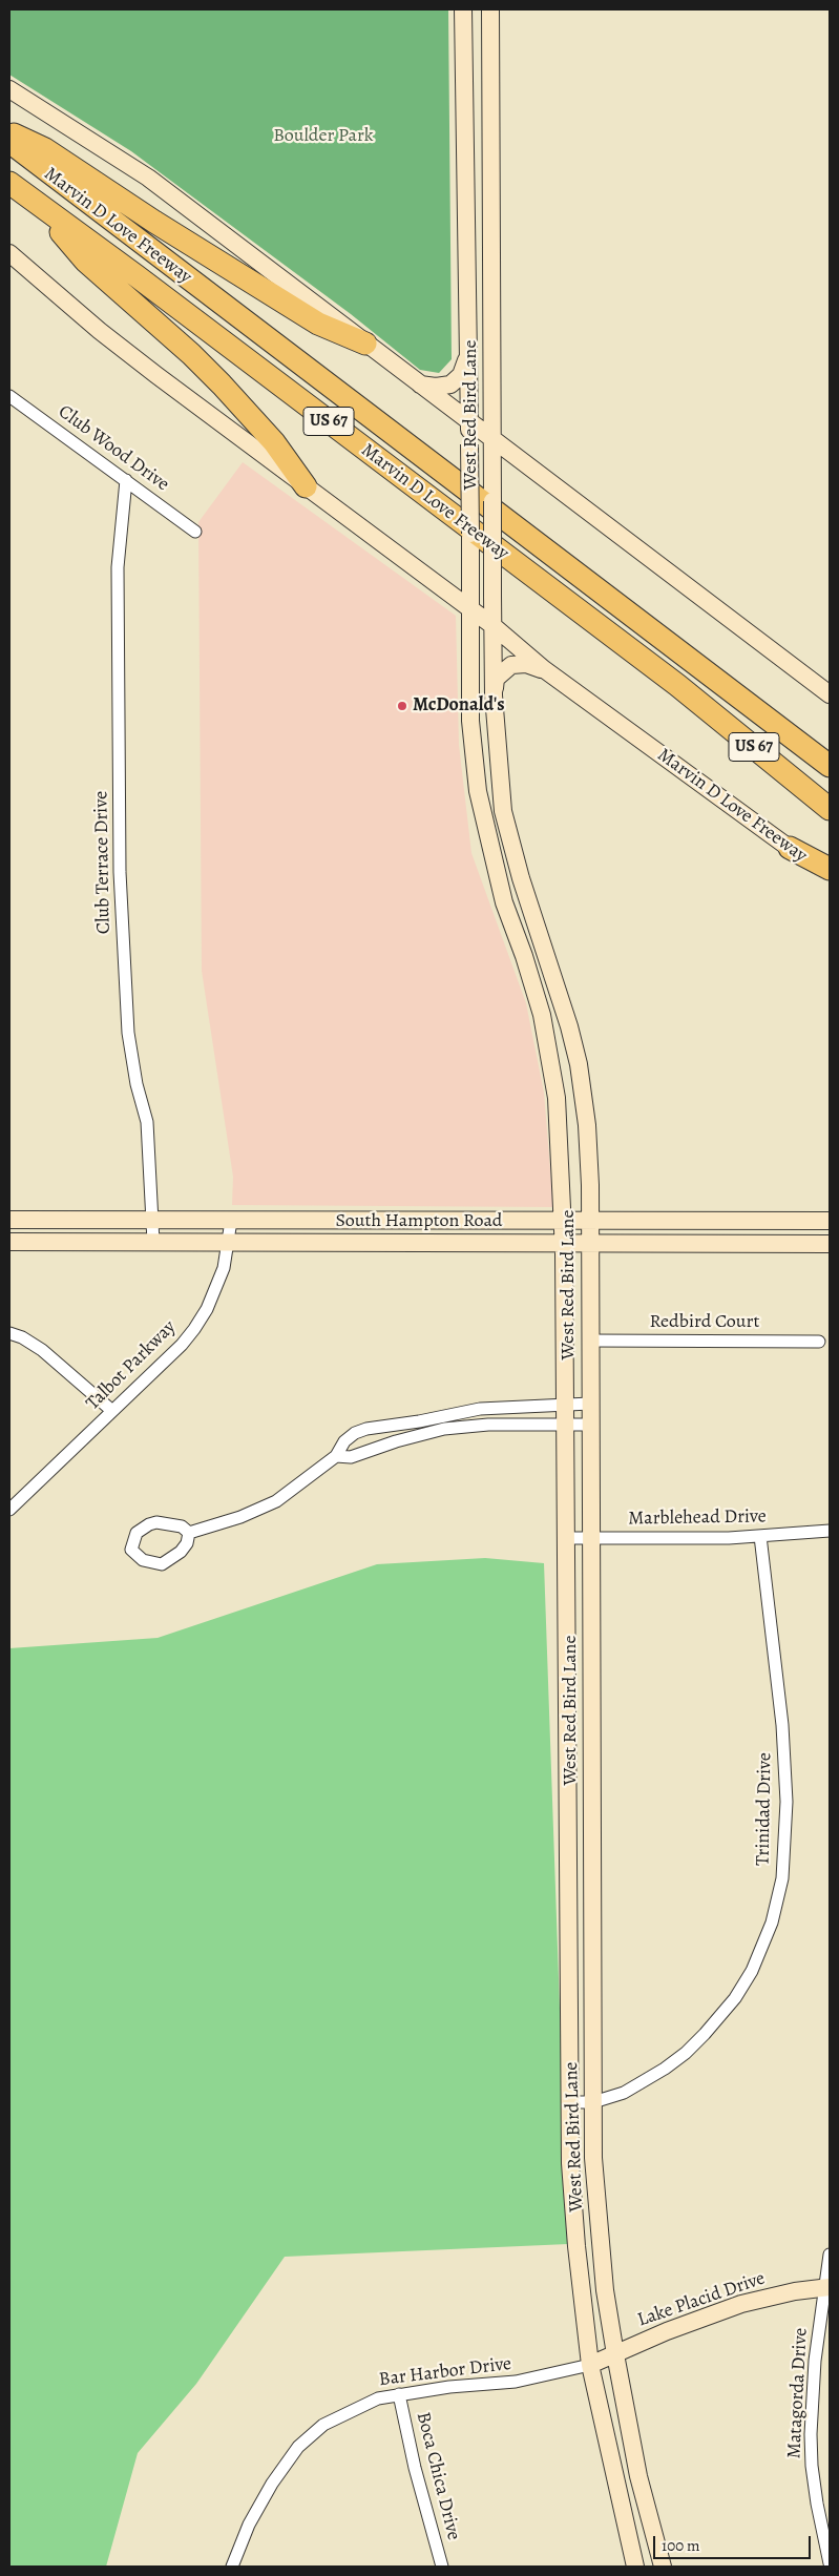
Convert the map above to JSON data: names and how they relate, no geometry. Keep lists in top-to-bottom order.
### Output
{
  "streets": {
    "highway": ["Marvin D Love Freeway", "US 67"],
    "main road": ["West Red Bird Lane", "South Hampton Road", "Lake Placid Drive"],
    "street": [
      "Club Wood Drive",
      "Club Terrace Drive",
      "Redbird Court",
      "Talbot Parkway",
      "Marblehead Drive",
      "Trinidad Drive",
      "Bar Harbor Drive",
      "Matagorda Drive",
      "Boca Chica Drive"
    ]
  },
  "crossings": [
    ["Marvin D Love Freeway", "West Red Bird Lane"],
    ["West Red Bird Lane", "South Hampton Road"],
    ["West Red Bird Lane", "Redbird Court"],
    ["West Red Bird Lane", "Marblehead Drive"],
    ["West Red Bird Lane", "Trinidad Drive"],
    ["West Red Bird Lane", "Lake Placid Drive"],
    ["West Red Bird Lane", "Bar Harbor Drive"],
    ["Club Wood Drive", "Club Terrace Drive"],
    ["Club Terrace Drive", "South Hampton Road"],
    ["South Hampton Road", "Talbot Parkway"],
    ["Marblehead Drive", "Trinidad Drive"],
    ["Lake Placid Drive", "Bar Harbor Drive"],
    ["Lake Placid Drive", "Matagorda Drive"],
    ["Bar Harbor Drive", "Boca Chica Drive"]
  ],
  "parks": ["Boulder Park"],
  "places": ["McDonald's"],
  "scale_bar": "100 m"
}
